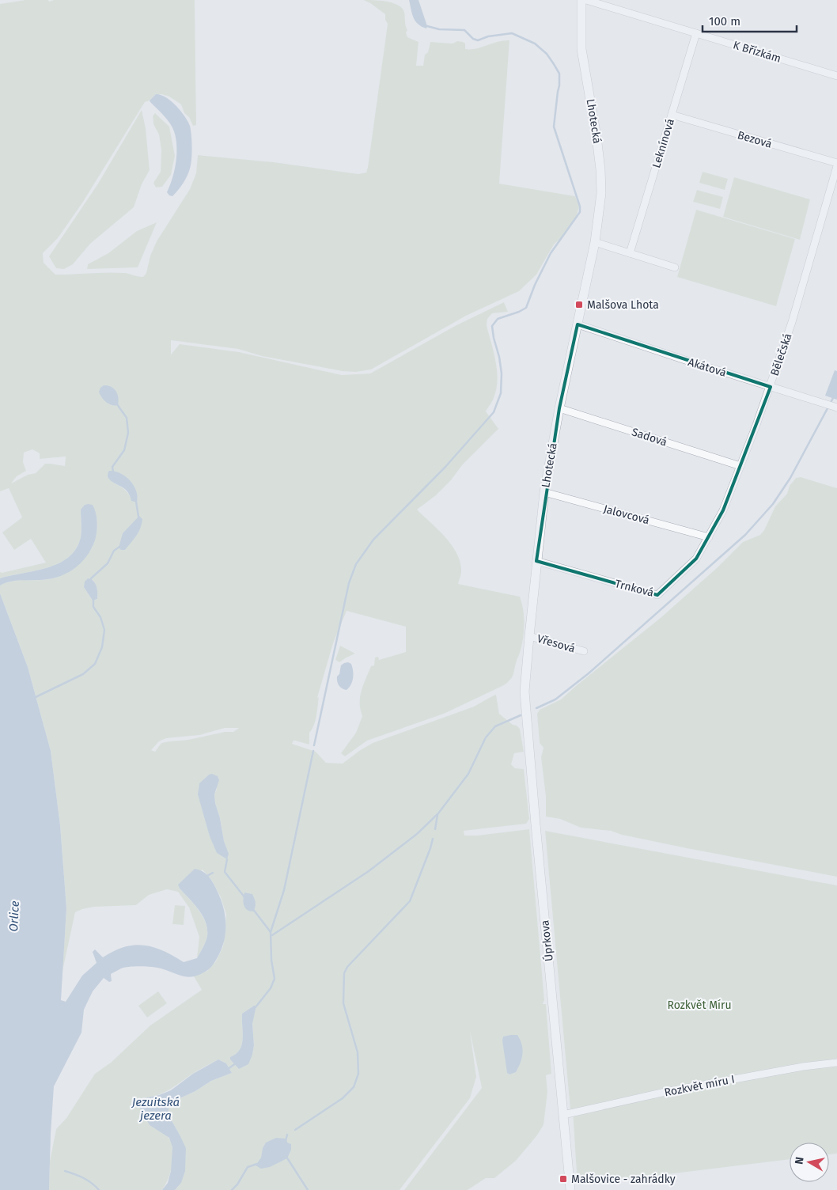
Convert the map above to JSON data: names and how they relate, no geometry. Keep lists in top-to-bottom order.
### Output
{
  "streets": {
    "street": [
      "K Břízkám",
      "Lhotecká",
      "Bezová",
      "Leknínová",
      "Bělečská",
      "Akátová",
      "Sadová",
      "Jalovcová",
      "Trnková",
      "Vřesová",
      "Úprkova",
      "Rozkvět míru I"
    ]
  },
  "crossings": [
    ["K Břízkám", "Leknínová"],
    ["Lhotecká", "Akátová"],
    ["Lhotecká", "Sadová"],
    ["Lhotecká", "Jalovcová"],
    ["Lhotecká", "Trnková"],
    ["Lhotecká", "Vřesová"],
    ["Lhotecká", "Úprkova"],
    ["Bezová", "Leknínová"],
    ["Bezová", "Bělečská"],
    ["Bělečská", "Akátová"],
    ["Bělečská", "Sadová"],
    ["Bělečská", "Jalovcová"],
    ["Bělečská", "Trnková"],
    ["Jalovcová", "Trnková"],
    ["Úprkova", "Rozkvět míru I"]
  ],
  "water": ["Orlice", "Jezuitská jezera"],
  "parks": ["Rozkvět Míru"],
  "places": {
    "transit": ["Malšova Lhota", "Malšovice - zahrádky"]
  },
  "scale_bar": "100 m",
  "north": "left"
}
